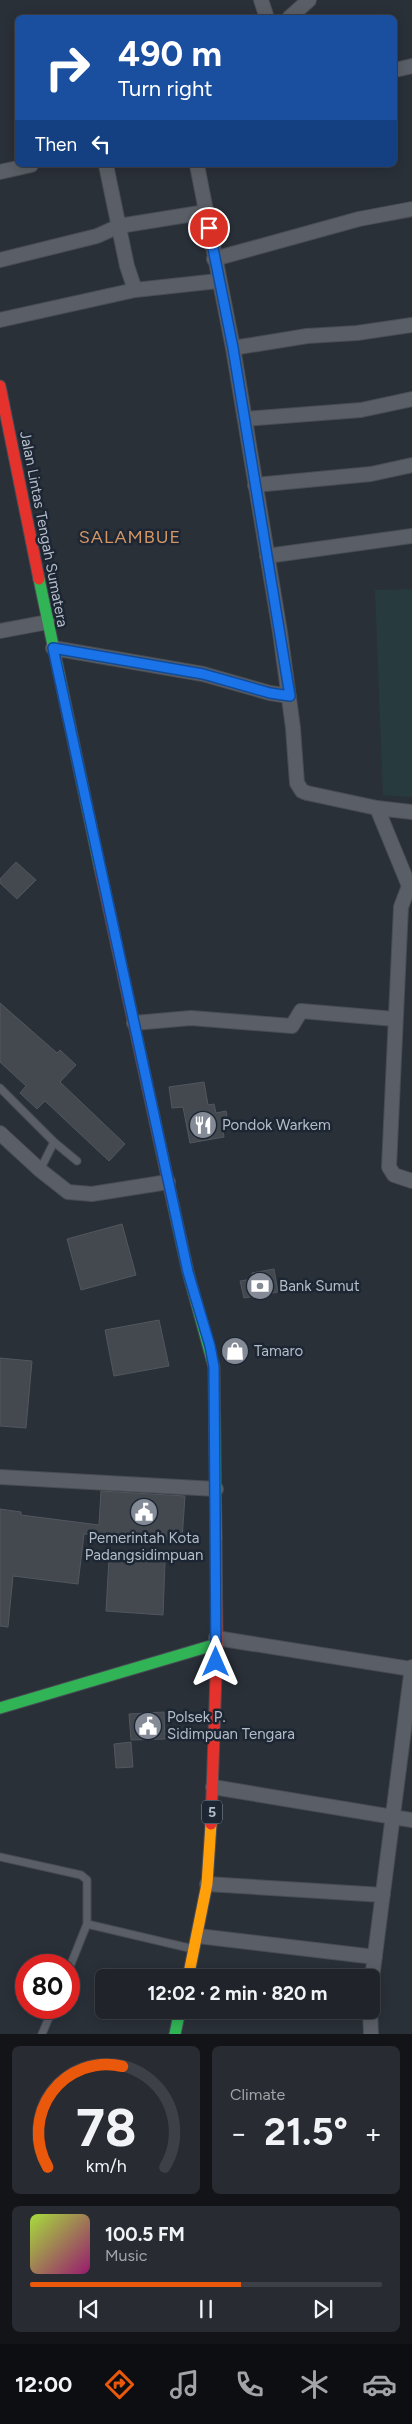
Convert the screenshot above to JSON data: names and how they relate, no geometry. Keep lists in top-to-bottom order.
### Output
{
  "streets": {
    "main road": ["Jalan Lintas Tengah Sumatera", "5"]
  },
  "districts": ["SALAMBUE"],
  "places": {
    "restaurant": ["Pondok Warkem"],
    "bank": ["Bank Sumut"],
    "shop": ["Tamaro"],
    "public building": ["Pemerintah Kota Padangsidimpuan", "Polsek P. Sidimpuan Tengara"]
  },
  "page": {
    "turn": ["490 m", "Turn right"],
    "then": "Then",
    "limit": "80",
    "trip": "12:02 · 2 min · 820 m",
    "tile": "Climate",
    "heat": ["−", "21.5°", "+"],
    "song": ["100.5 FM", "Music"],
    "tabs": "12:00",
    "gauge": ["78", "km/h"]
  }
}
